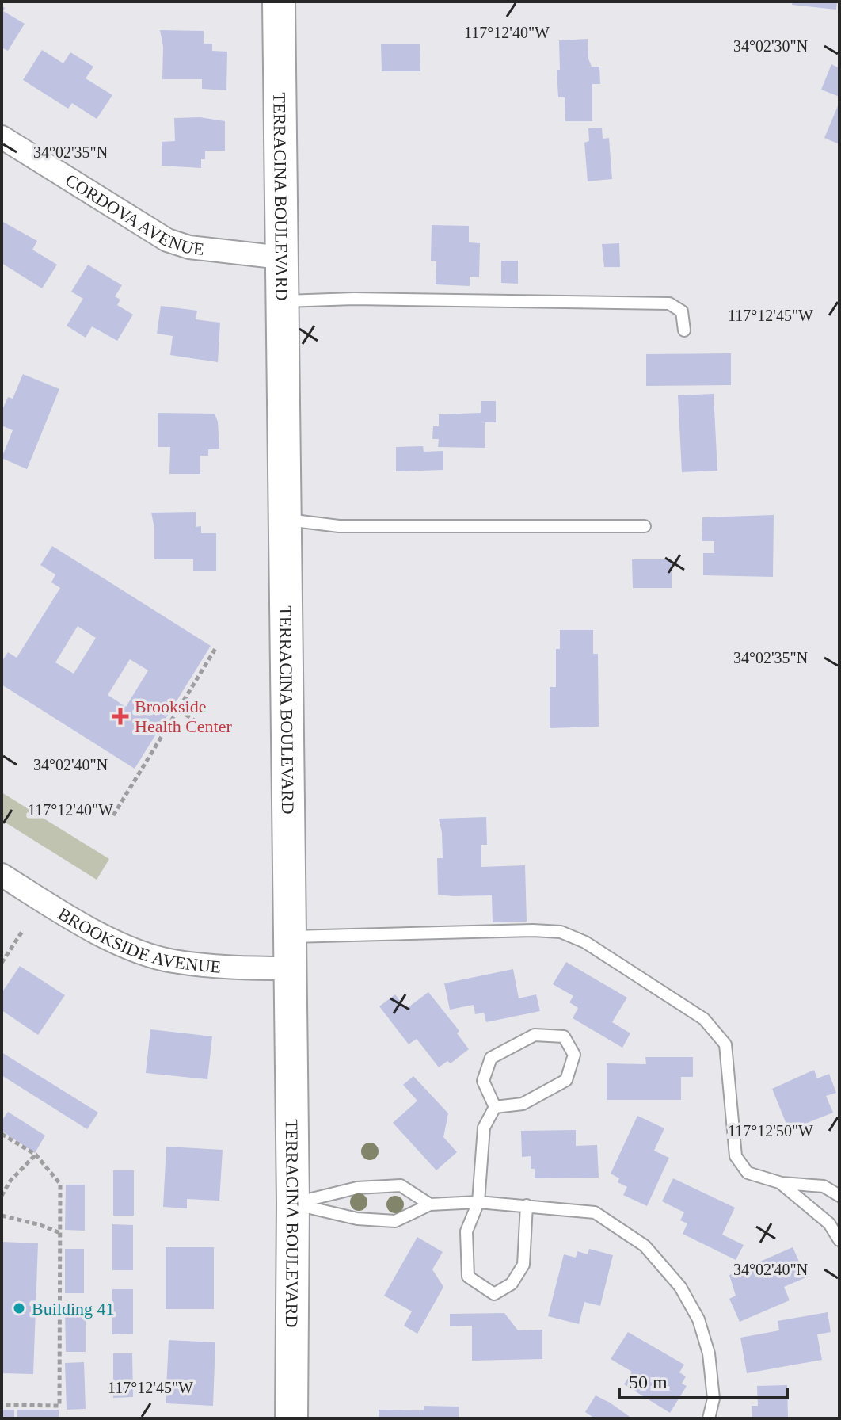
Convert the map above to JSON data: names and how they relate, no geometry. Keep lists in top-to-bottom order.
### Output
{
  "streets": {
    "main road": ["TERRACINA BOULEVARD"],
    "street": ["CORDOVA AVENUE", "BROOKSIDE AVENUE"]
  },
  "crossings": [
    ["TERRACINA BOULEVARD", "CORDOVA AVENUE"],
    ["TERRACINA BOULEVARD", "BROOKSIDE AVENUE"]
  ],
  "places": {
    "health": ["Brookside Health Center"],
    "other": ["Building 41"]
  },
  "scale_bar": "50 m",
  "coordinates": [
    "117°12'40\"W",
    "34°02'30\"N",
    "34°02'35\"N",
    "117°12'45\"W",
    "34°02'40\"N",
    "117°12'50\"W"
  ]
}
